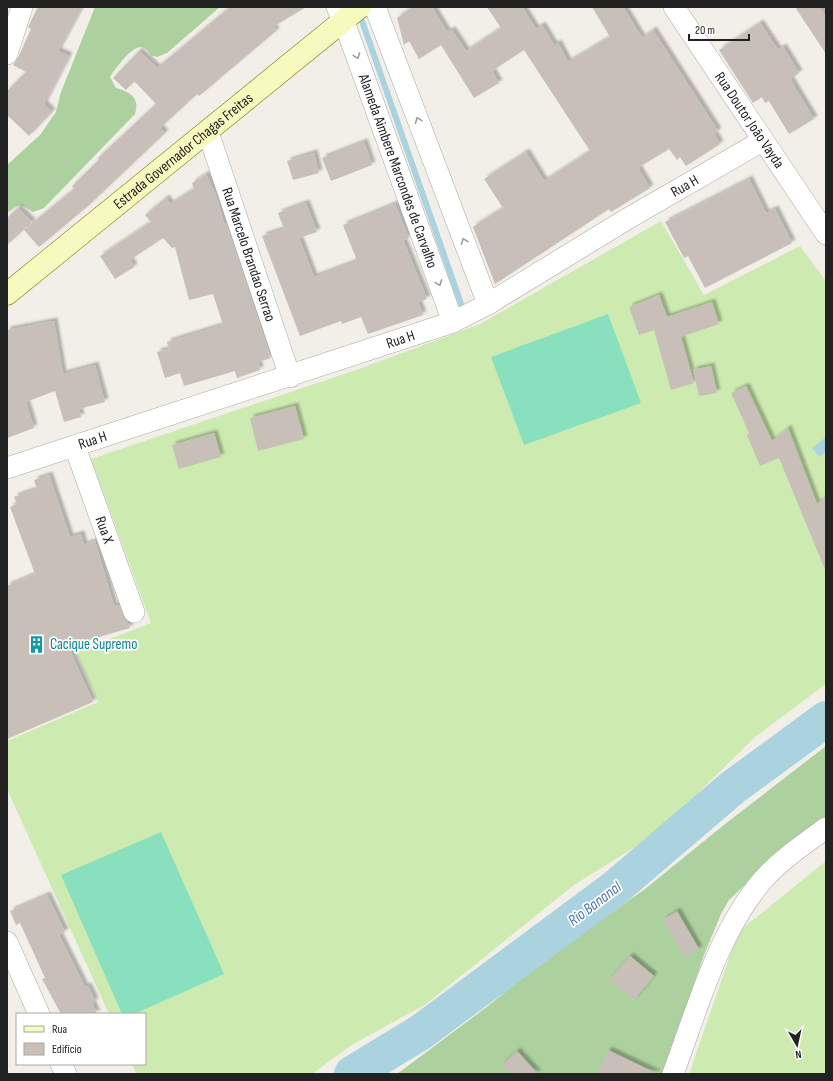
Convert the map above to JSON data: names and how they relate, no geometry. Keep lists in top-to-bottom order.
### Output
{
  "streets": {
    "main road": ["Estrada Governador Chagas Freitas"],
    "street": [
      "Rua Doutor João Vayda",
      "Alameda Aimbere Marcondes de Carvalho",
      "Rua H",
      "Rua Marcelo Brandao Serrao",
      "Rua X"
    ]
  },
  "crossings": [
    ["Rua Doutor João Vayda", "Rua H"],
    ["Estrada Governador Chagas Freitas", "Alameda Aimbere Marcondes de Carvalho"],
    ["Estrada Governador Chagas Freitas", "Rua Marcelo Brandao Serrao"],
    ["Alameda Aimbere Marcondes de Carvalho", "Rua H"],
    ["Rua H", "Rua Marcelo Brandao Serrao"],
    ["Rua H", "Rua X"]
  ],
  "water": ["Rio Bananal"],
  "places": {
    "building": ["Cacique Supremo"]
  },
  "legend": ["Rua", "Edifício"],
  "scale_bar": "20 m",
  "north": "bottom"
}
